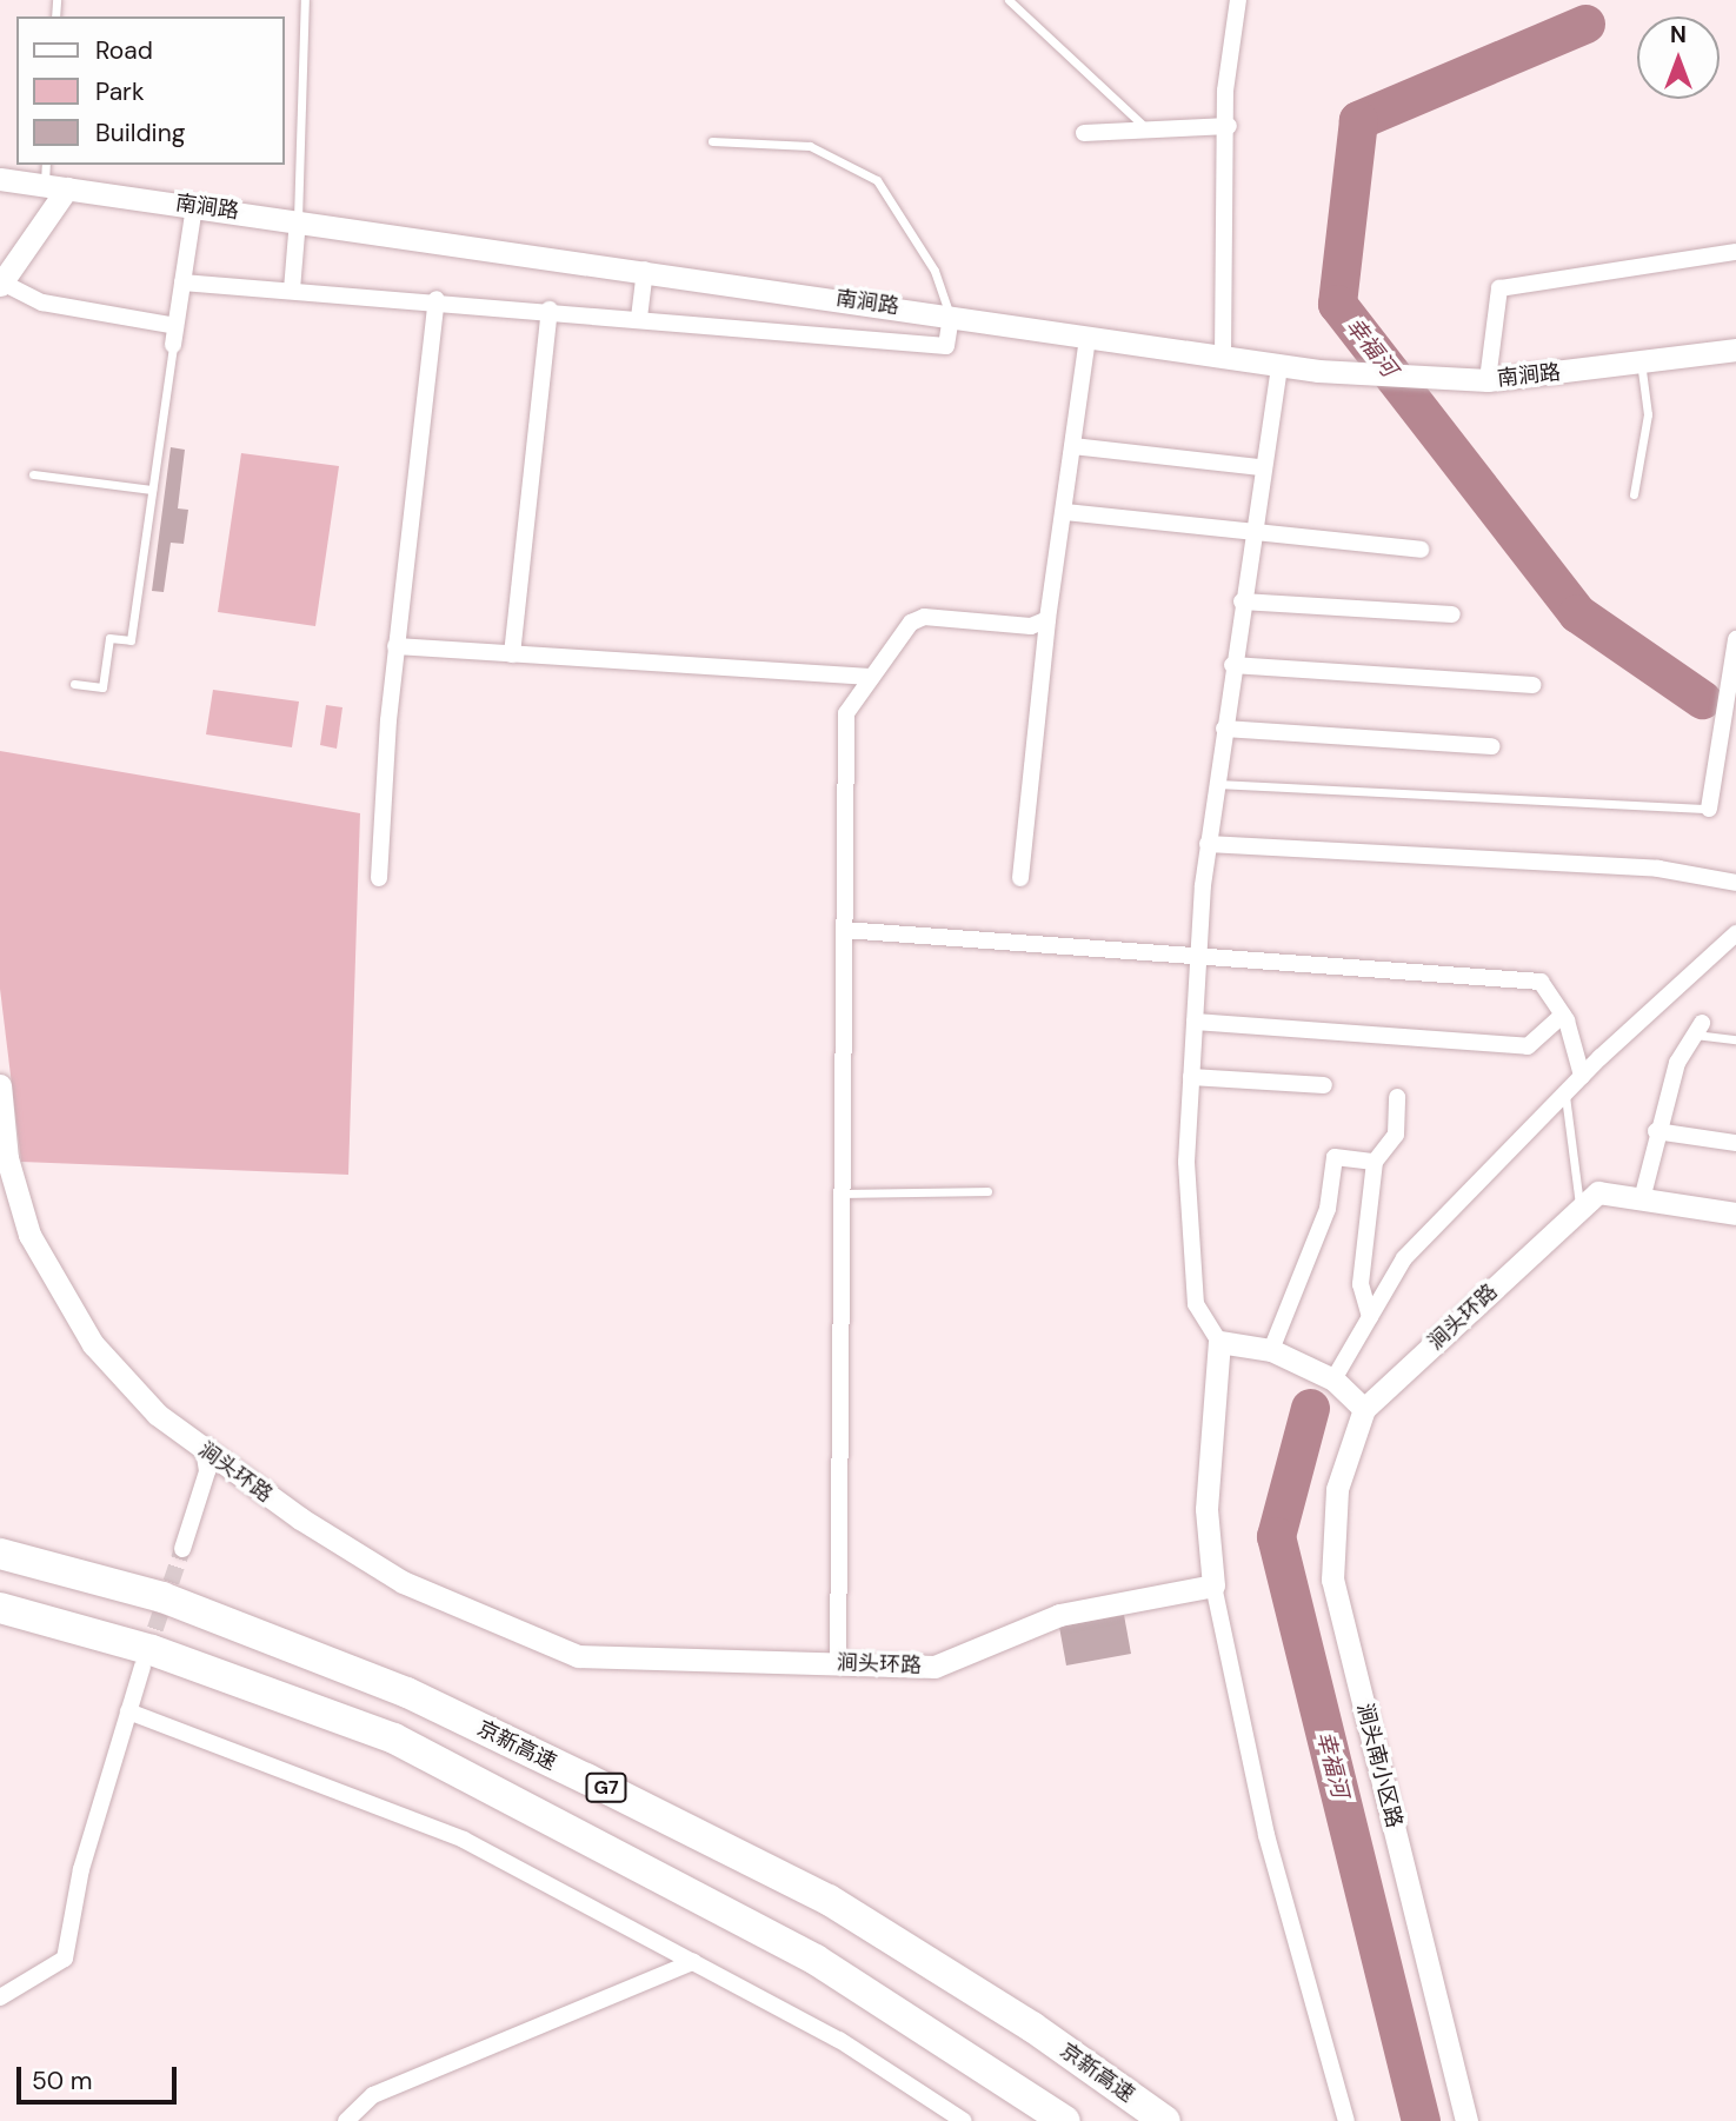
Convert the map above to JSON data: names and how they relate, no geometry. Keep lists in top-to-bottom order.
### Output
{
  "streets": {
    "highway": ["京新高速", "G7"],
    "street": ["南涧路", "涧头环路", "涧头南小区路"]
  },
  "crossings": [
    ["涧头环路", "涧头南小区路"]
  ],
  "water": ["幸福河"],
  "legend": ["Road", "Park", "Building"],
  "scale_bar": "50 m",
  "north": "top"
}
